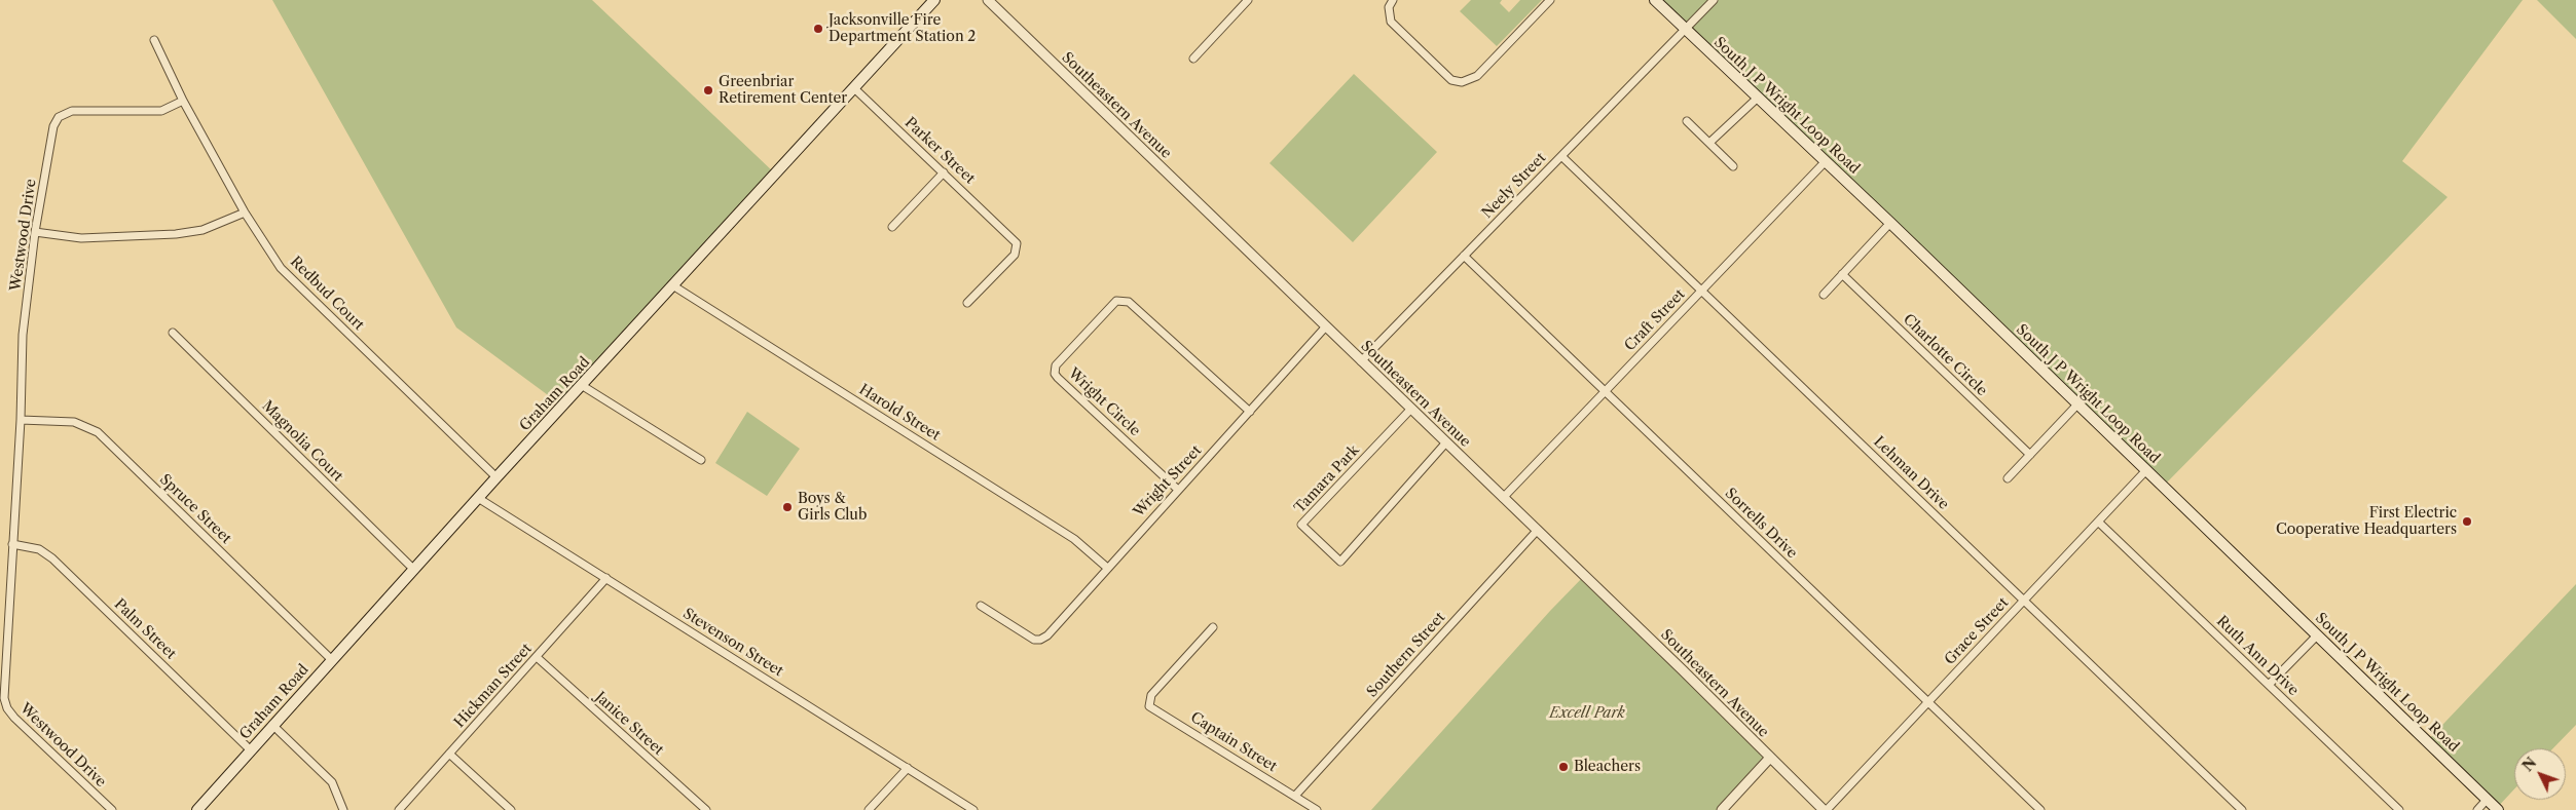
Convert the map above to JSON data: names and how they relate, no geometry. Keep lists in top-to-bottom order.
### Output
{
  "streets": {
    "main road": ["South J P Wright Loop Road", "Graham Road"],
    "street": [
      "Southeastern Avenue",
      "Parker Street",
      "Neely Street",
      "Westwood Drive",
      "Redbud Court",
      "Craft Street",
      "Charlotte Circle",
      "Wright Circle",
      "Harold Street",
      "Magnolia Court",
      "Lehman Drive",
      "Tamara Park",
      "Wright Street",
      "Spruce Street",
      "Sorrells Drive",
      "Palm Street",
      "Grace Street",
      "Stevenson Street",
      "Southern Street",
      "Ruth Ann Drive",
      "Hickman Street",
      "Janice Street",
      "Captain Street"
    ]
  },
  "crossings": [
    ["Southeastern Avenue", "Neely Street"],
    ["Southeastern Avenue", "Craft Street"],
    ["Southeastern Avenue", "Tamara Park"],
    ["Southeastern Avenue", "Wright Street"],
    ["Southeastern Avenue", "Grace Street"],
    ["Southeastern Avenue", "Southern Street"],
    ["South J P Wright Loop Road", "Neely Street"],
    ["South J P Wright Loop Road", "Craft Street"],
    ["South J P Wright Loop Road", "Grace Street"],
    ["Parker Street", "Graham Road"],
    ["Neely Street", "Lehman Drive"],
    ["Neely Street", "Sorrells Drive"],
    ["Westwood Drive", "Redbud Court"],
    ["Westwood Drive", "Spruce Street"],
    ["Westwood Drive", "Palm Street"],
    ["Redbud Court", "Graham Road"],
    ["Craft Street", "Lehman Drive"],
    ["Craft Street", "Sorrells Drive"],
    ["Graham Road", "Harold Street"],
    ["Graham Road", "Magnolia Court"],
    ["Graham Road", "Spruce Street"],
    ["Graham Road", "Palm Street"],
    ["Graham Road", "Stevenson Street"],
    ["Wright Circle", "Wright Street"],
    ["Harold Street", "Wright Street"],
    ["Lehman Drive", "Grace Street"],
    ["Sorrells Drive", "Grace Street"],
    ["Grace Street", "Ruth Ann Drive"],
    ["Stevenson Street", "Hickman Street"],
    ["Southern Street", "Captain Street"],
    ["Hickman Street", "Janice Street"]
  ],
  "parks": ["Excell Park"],
  "places": [
    "Jacksonville Fire Department Station 2",
    "Greenbriar Retirement Center",
    "Boys & Girls Club",
    "First Electric Cooperative Headquarters",
    "Bleachers"
  ],
  "north": "top left"
}
